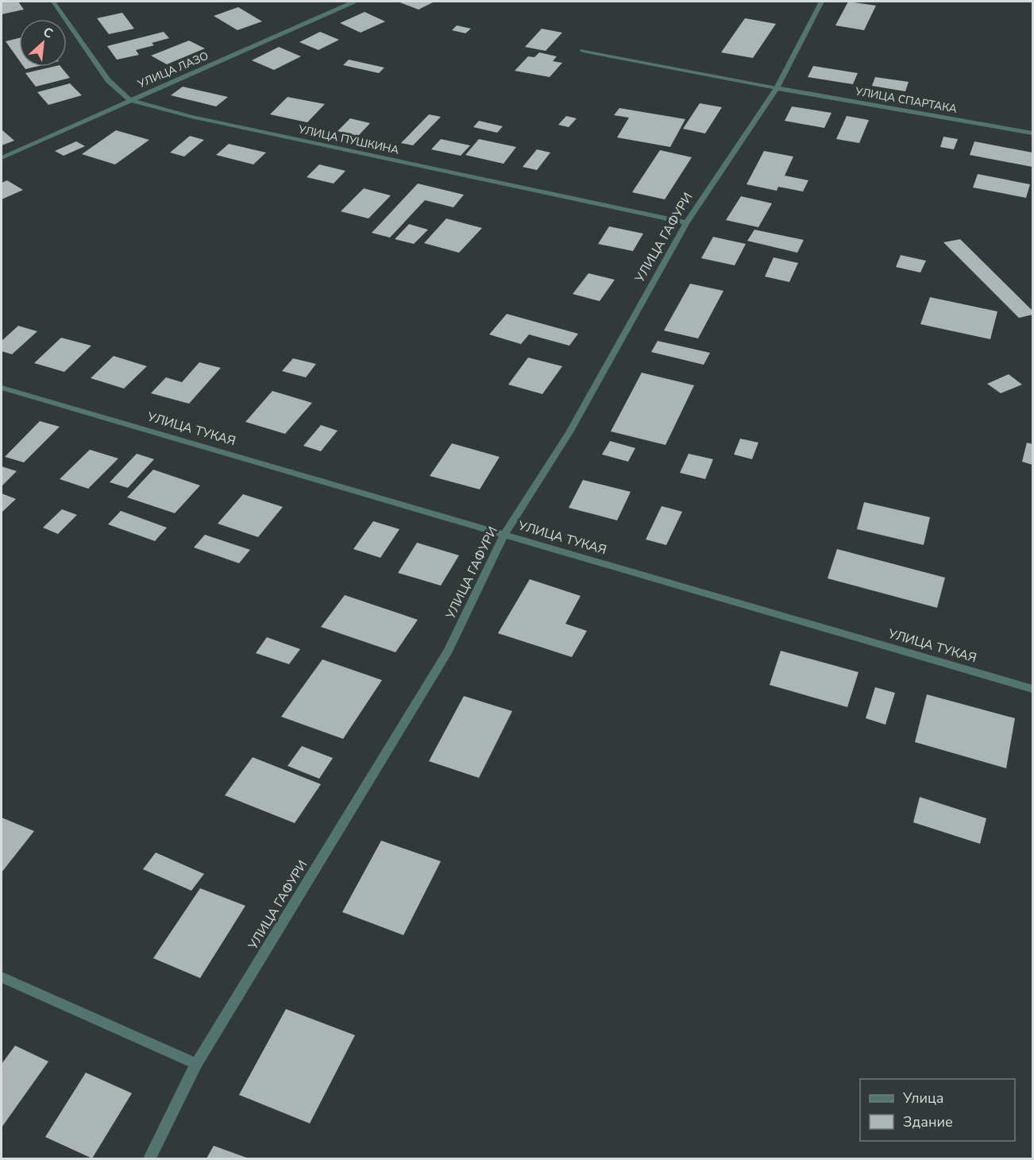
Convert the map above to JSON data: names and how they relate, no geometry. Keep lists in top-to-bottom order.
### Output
{
  "streets": {
    "street": [
      "УЛИЦА ЛАЗО",
      "УЛИЦА СПАРТАКА",
      "УЛИЦА ПУШКИНА",
      "УЛИЦА ГАФУРИ",
      "УЛИЦА ТУКАЯ"
    ]
  },
  "crossings": [
    ["УЛИЦА ЛАЗО", "УЛИЦА ПУШКИНА"],
    ["УЛИЦА СПАРТАКА", "УЛИЦА ГАФУРИ"],
    ["УЛИЦА ПУШКИНА", "УЛИЦА ГАФУРИ"],
    ["УЛИЦА ГАФУРИ", "УЛИЦА ТУКАЯ"]
  ],
  "legend": ["Улица", "Здание"],
  "north": "top right"
}
